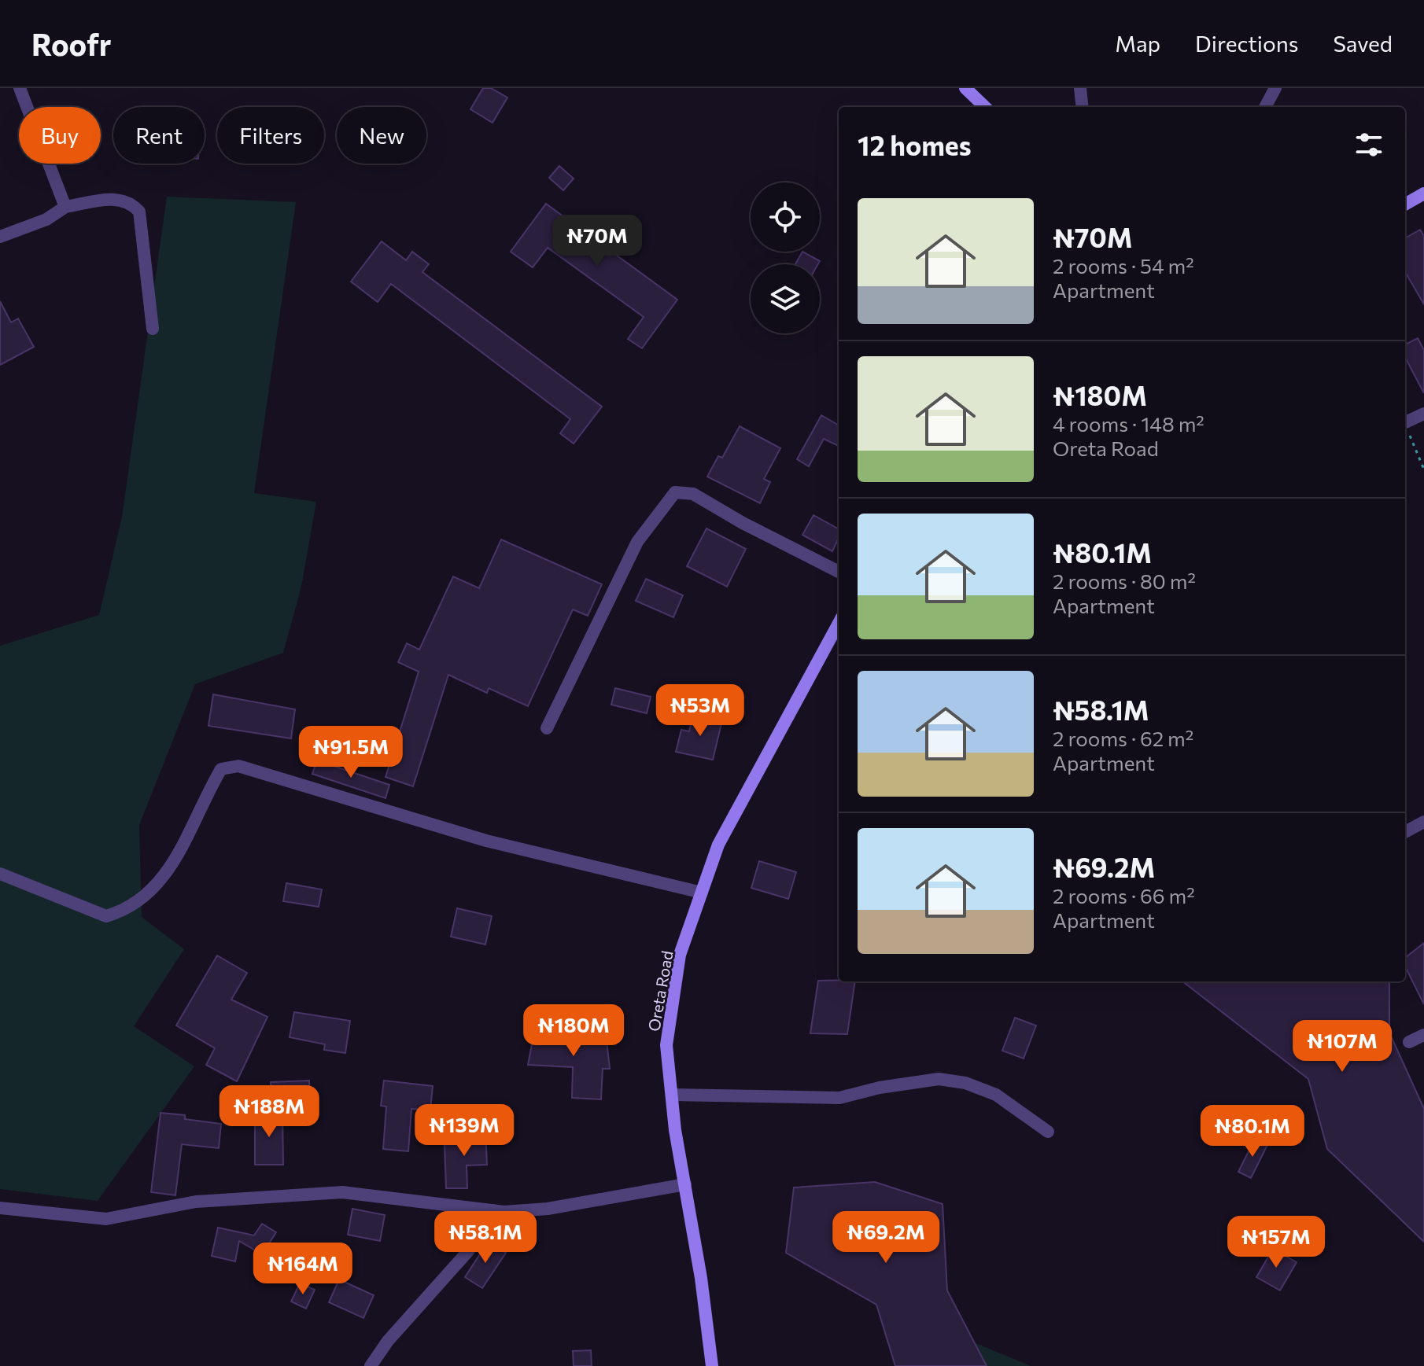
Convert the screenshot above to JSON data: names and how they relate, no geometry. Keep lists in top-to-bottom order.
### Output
{
  "streets": {
    "street": ["Oreta Road"]
  },
  "page": {
    "header": "Roofr",
    "nav": ["Map", "Directions", "Saved"],
    "chip": [
      "Buy",
      "Rent",
      "Filters",
      "New"
    ],
    "heading": "12 homes",
    "list": [
      {
        "name": "₦70M",
        "note": "2 rooms · 54 m² · Apartment"
      },
      {
        "name": "₦180M",
        "note": "4 rooms · 148 m² · Oreta Road"
      },
      {
        "name": "₦80.1M",
        "note": "2 rooms · 80 m² · Apartment"
      },
      {
        "name": "₦58.1M",
        "note": "2 rooms · 62 m² · Apartment"
      },
      {
        "name": "₦69.2M",
        "note": "2 rooms · 66 m² · Apartment"
      }
    ],
    "price": [
      "₦70M",
      "₦53M",
      "₦91.5M",
      "₦180M",
      "₦107M",
      "₦188M",
      "₦139M",
      "₦80.1M",
      "₦58.1M",
      "₦69.2M",
      "₦157M",
      "₦164M"
    ]
  }
}
